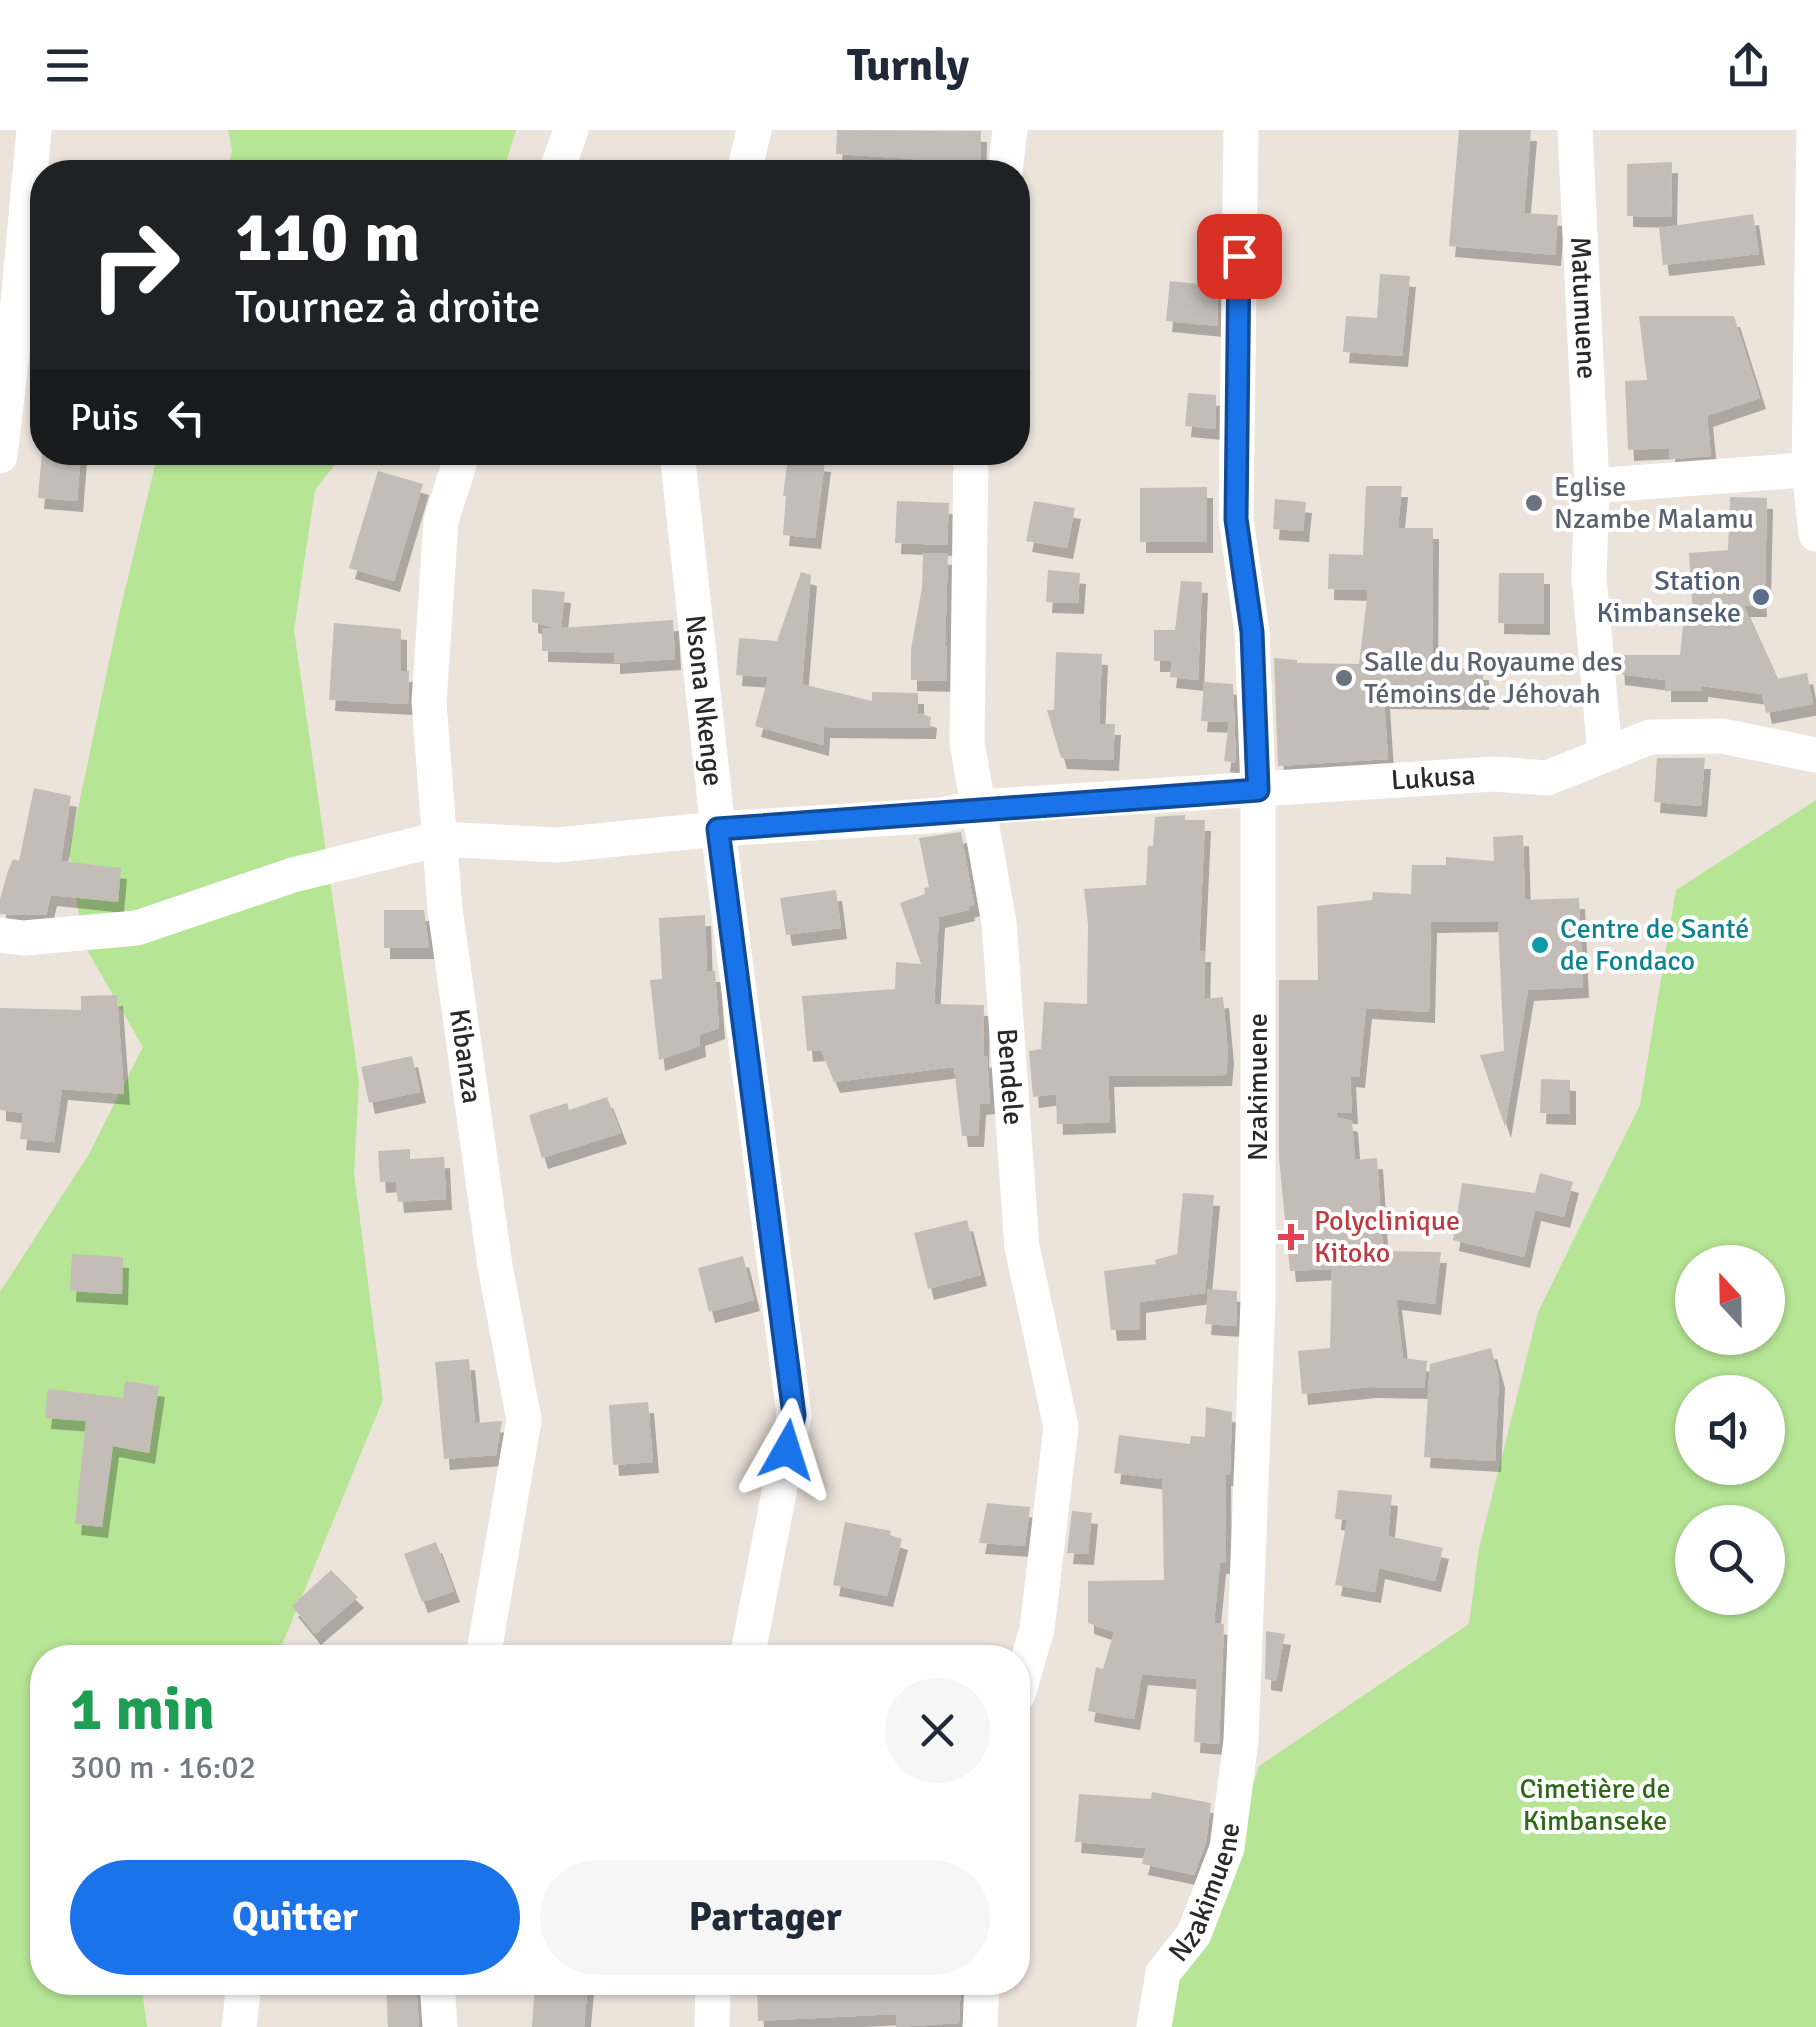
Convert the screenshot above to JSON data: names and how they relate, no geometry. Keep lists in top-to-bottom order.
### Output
{
  "streets": {
    "street": [
      "Matumuene",
      "Nsona Nkenge",
      "Lukusa",
      "Kibanza",
      "Bendele",
      "Nzakimuene"
    ]
  },
  "crossings": [
    ["Matumuene", "Lukusa"],
    ["Nsona Nkenge", "Lukusa"],
    ["Lukusa", "Kibanza"],
    ["Lukusa", "Bendele"],
    ["Lukusa", "Nzakimuene"]
  ],
  "parks": ["Cimetière de Kimbanseke"],
  "places": {
    "other": [
      "Eglise Nzambe Malamu",
      "Station Kimbanseke",
      "Salle du Royaume des Témoins de Jéhovah",
      "Centre de Santé de Fondaco"
    ],
    "health": ["Polyclinique Kitoko"]
  },
  "north": "top",
  "page": {
    "header": "Turnly",
    "turn": ["110 m", "Tournez à droite"],
    "then": "Puis",
    "heading": ["1 min", "300 m · 16:02"],
    "buttons": ["Quitter", "Partager"]
  }
}
